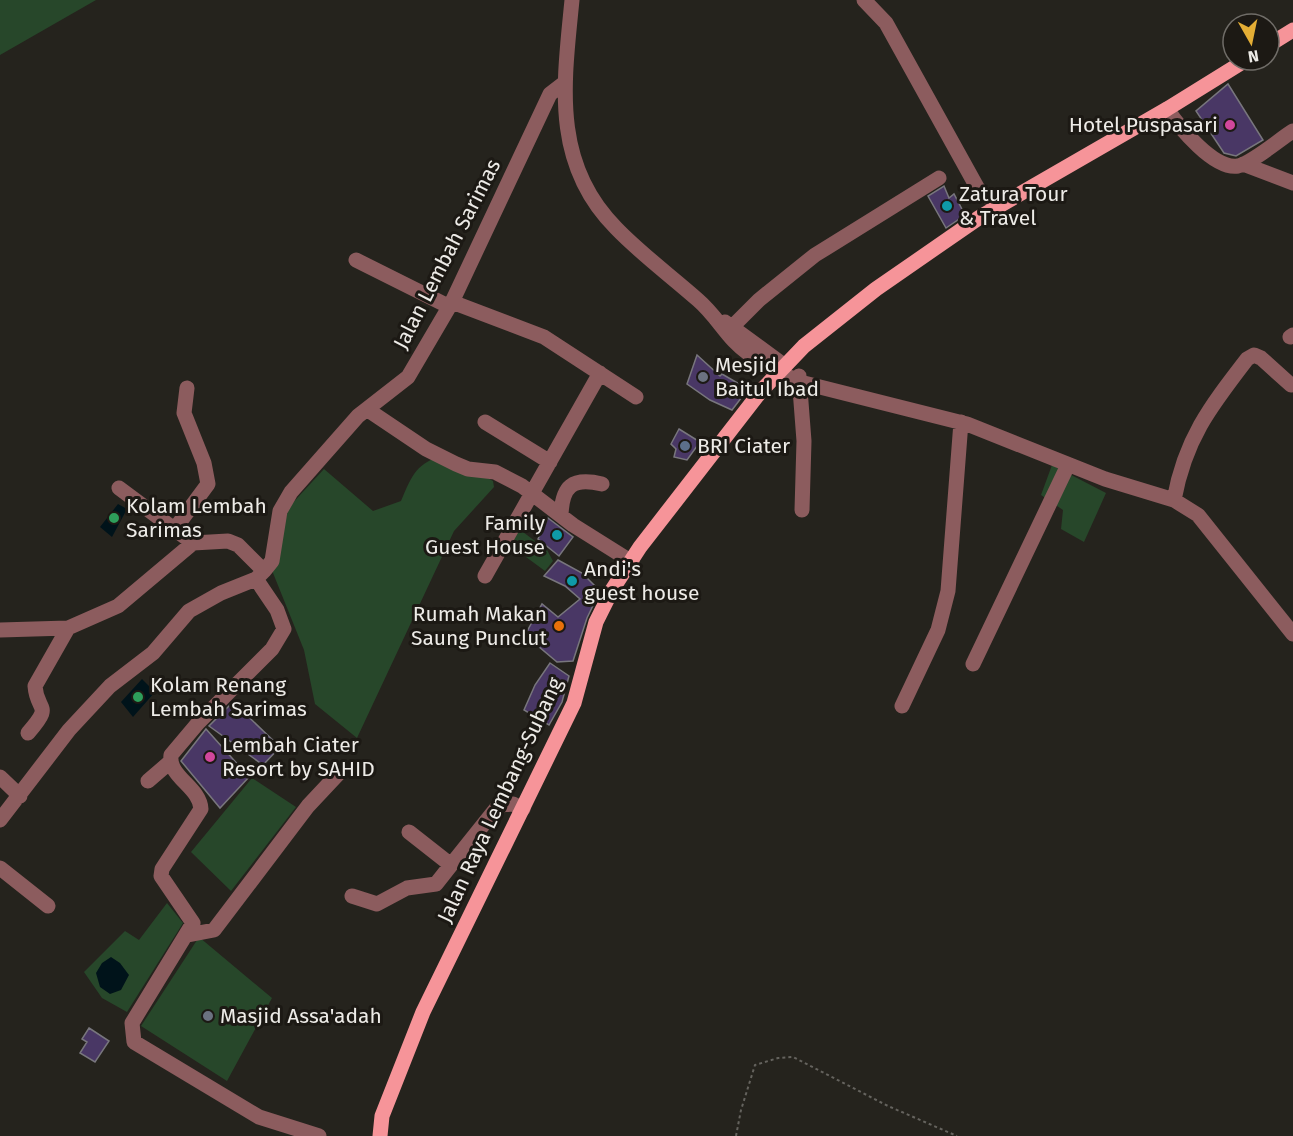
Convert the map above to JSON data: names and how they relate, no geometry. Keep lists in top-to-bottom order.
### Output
{
  "streets": {
    "main road": ["Jalan Raya Lembang-Subang"],
    "street": ["Jalan Lembah Sarimas"]
  },
  "places": [
    "Hotel Puspasari",
    "Zatura Tour & Travel",
    "Mesjid Baitul Ibad",
    "BRI Ciater",
    "Kolam Lembah Sarimas",
    "Family Guest House",
    "Andi's guest house",
    "Rumah Makan Saung Punclut",
    "Kolam Renang Lembah Sarimas",
    "Lembah Ciater Resort by SAHID",
    "Masjid Assa'adah"
  ],
  "north": "bottom"
}
